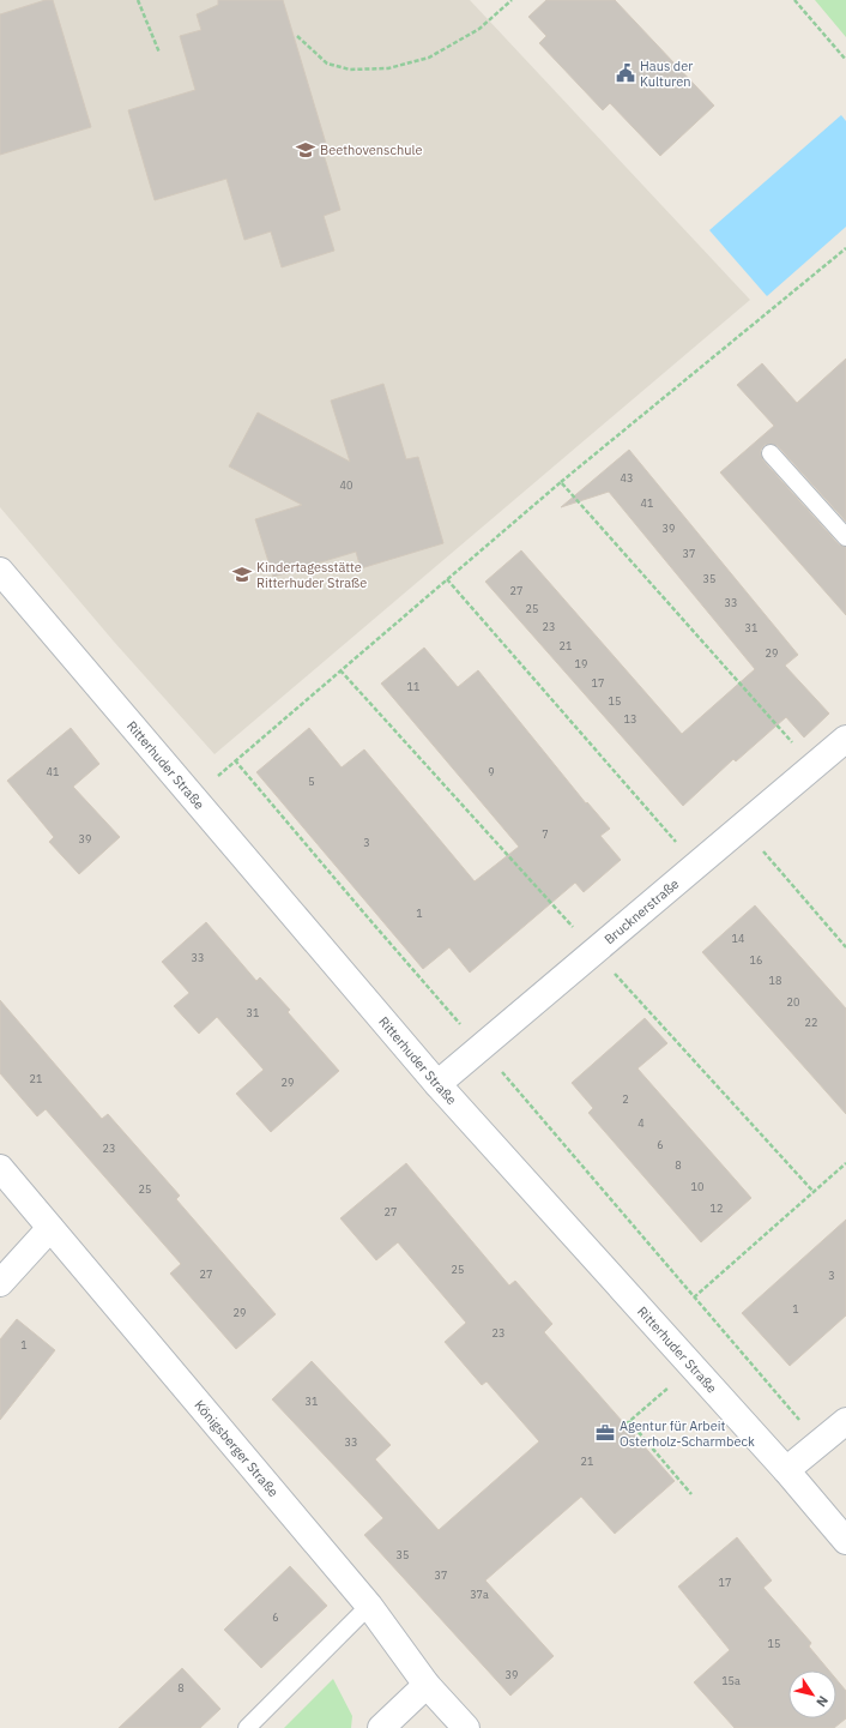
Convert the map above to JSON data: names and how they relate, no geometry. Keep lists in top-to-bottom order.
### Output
{
  "streets": {
    "street": ["Ritterhuder Straße", "Brucknerstraße", "Königsberger Straße"]
  },
  "crossings": [
    ["Ritterhuder Straße", "Brucknerstraße"]
  ],
  "places": {
    "public building": ["Haus der Kulturen"],
    "school or university": ["Beethovenschule", "Kindertagesstätte Ritterhuder Straße"],
    "office": ["Agentur für Arbeit Osterholz-Scharmbeck"]
  },
  "house_numbers": [
    "43",
    "40",
    "41",
    "39",
    "37",
    "35",
    "27",
    "33",
    "25",
    "23",
    "31",
    "21",
    "29",
    "19",
    "17",
    "11",
    "15",
    "13",
    "41",
    "9",
    "5",
    "7",
    "39",
    "3",
    "1",
    "14",
    "33",
    "16",
    "18",
    "20",
    "31",
    "22",
    "21",
    "29",
    "2",
    "4",
    "6",
    "23",
    "8",
    "10",
    "25",
    "12",
    "27",
    "25",
    "27",
    "3",
    "1",
    "29",
    "23",
    "1",
    "31",
    "33",
    "21",
    "35",
    "37",
    "17",
    "37a",
    "6",
    "15",
    "39",
    "15a",
    "8"
  ],
  "north": "bottom right"
}
